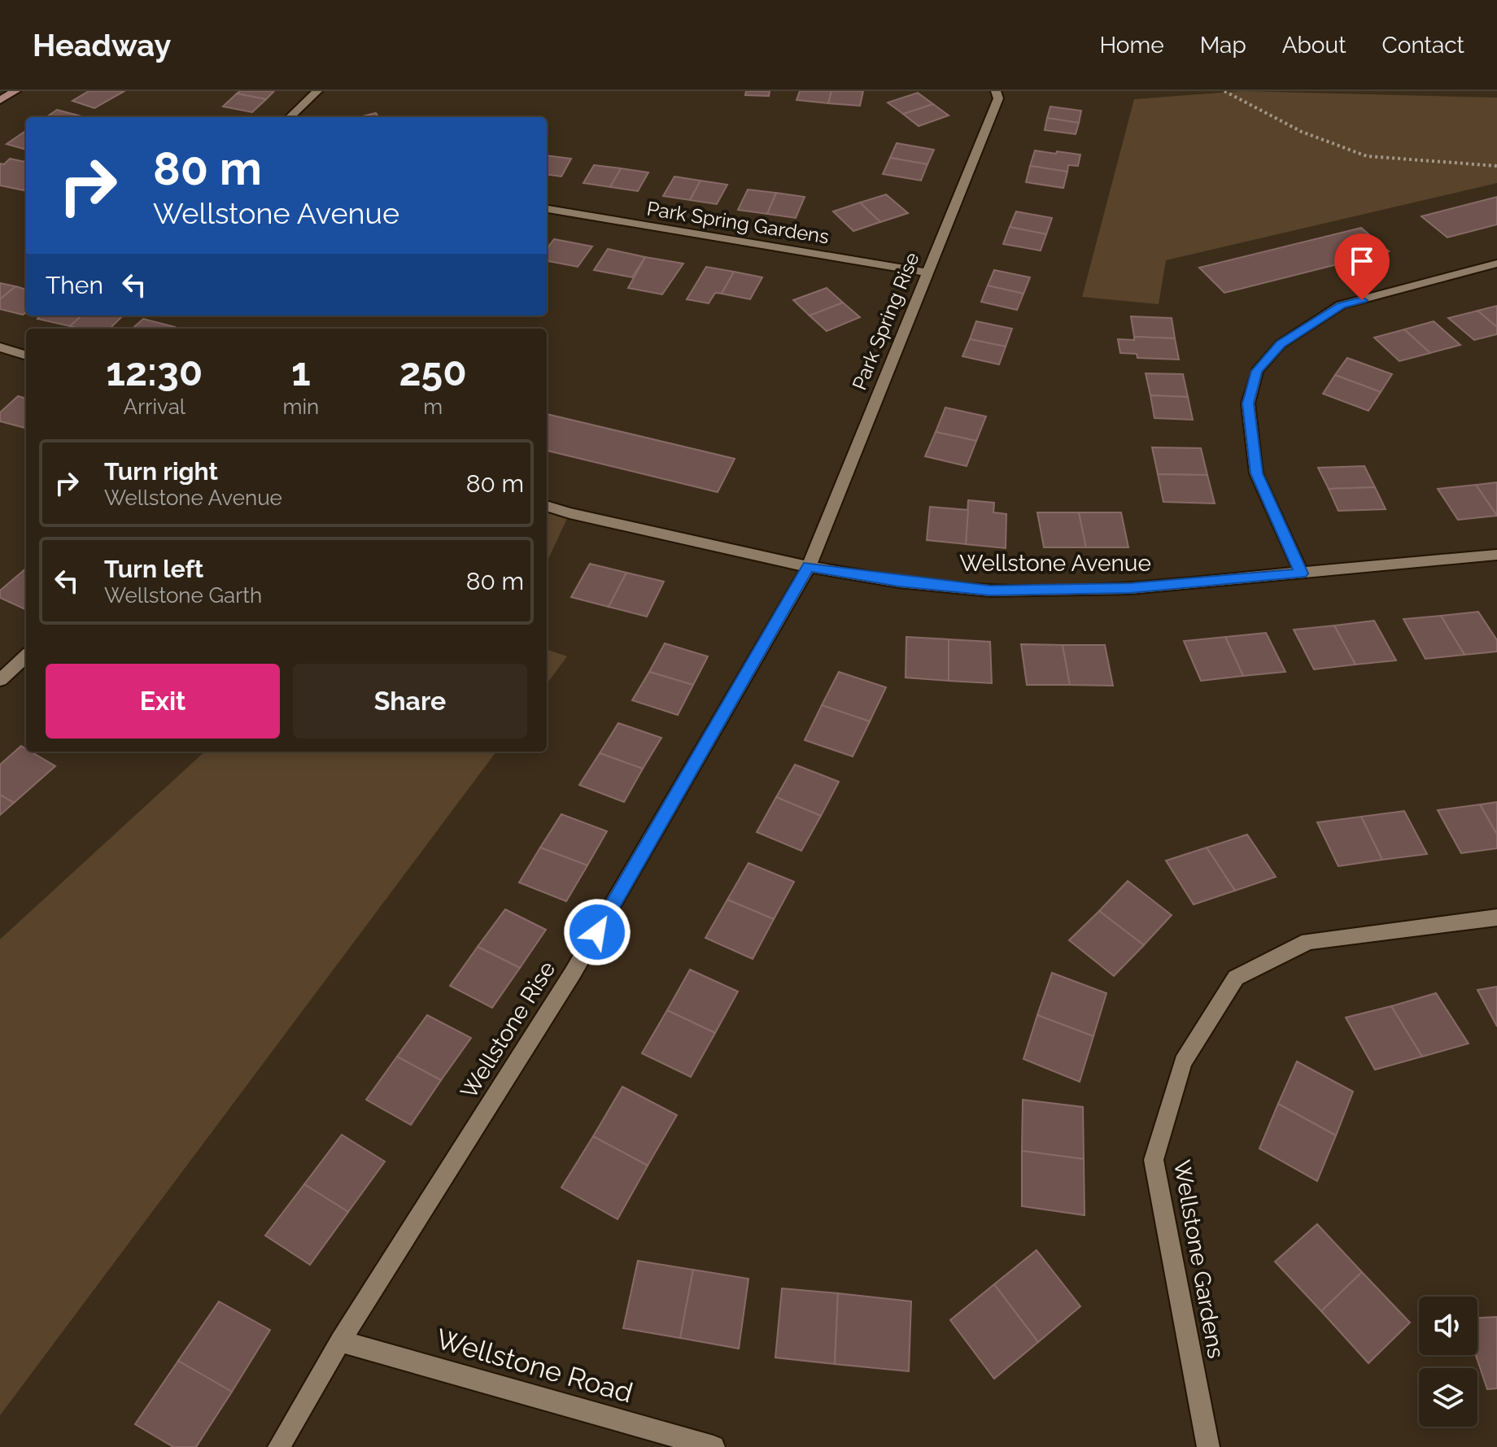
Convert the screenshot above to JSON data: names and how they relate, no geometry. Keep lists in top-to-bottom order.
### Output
{
  "streets": {
    "street": [
      "Park Spring Gardens",
      "Park Spring Rise",
      "Wellstone Avenue",
      "Wellstone Rise",
      "Wellstone Gardens",
      "Wellstone Road"
    ]
  },
  "crossings": [
    ["Park Spring Gardens", "Park Spring Rise"],
    ["Park Spring Rise", "Wellstone Avenue"],
    ["Park Spring Rise", "Wellstone Rise"],
    ["Wellstone Avenue", "Wellstone Rise"],
    ["Wellstone Rise", "Wellstone Road"]
  ],
  "page": {
    "header": "Headway",
    "nav": [
      "Home",
      "Map",
      "About",
      "Contact"
    ],
    "turn": ["80 m", "Wellstone Avenue"],
    "then": "Then",
    "eta": [
      "12:30",
      "Arrival",
      "1",
      "min",
      "250",
      "m"
    ],
    "list": [
      {
        "name": "Turn right",
        "note": "Wellstone Avenue",
        "value": "80 m"
      },
      {
        "name": "Turn left",
        "note": "Wellstone Garth",
        "value": "80 m"
      }
    ],
    "buttons": ["Exit", "Share"]
  }
}
